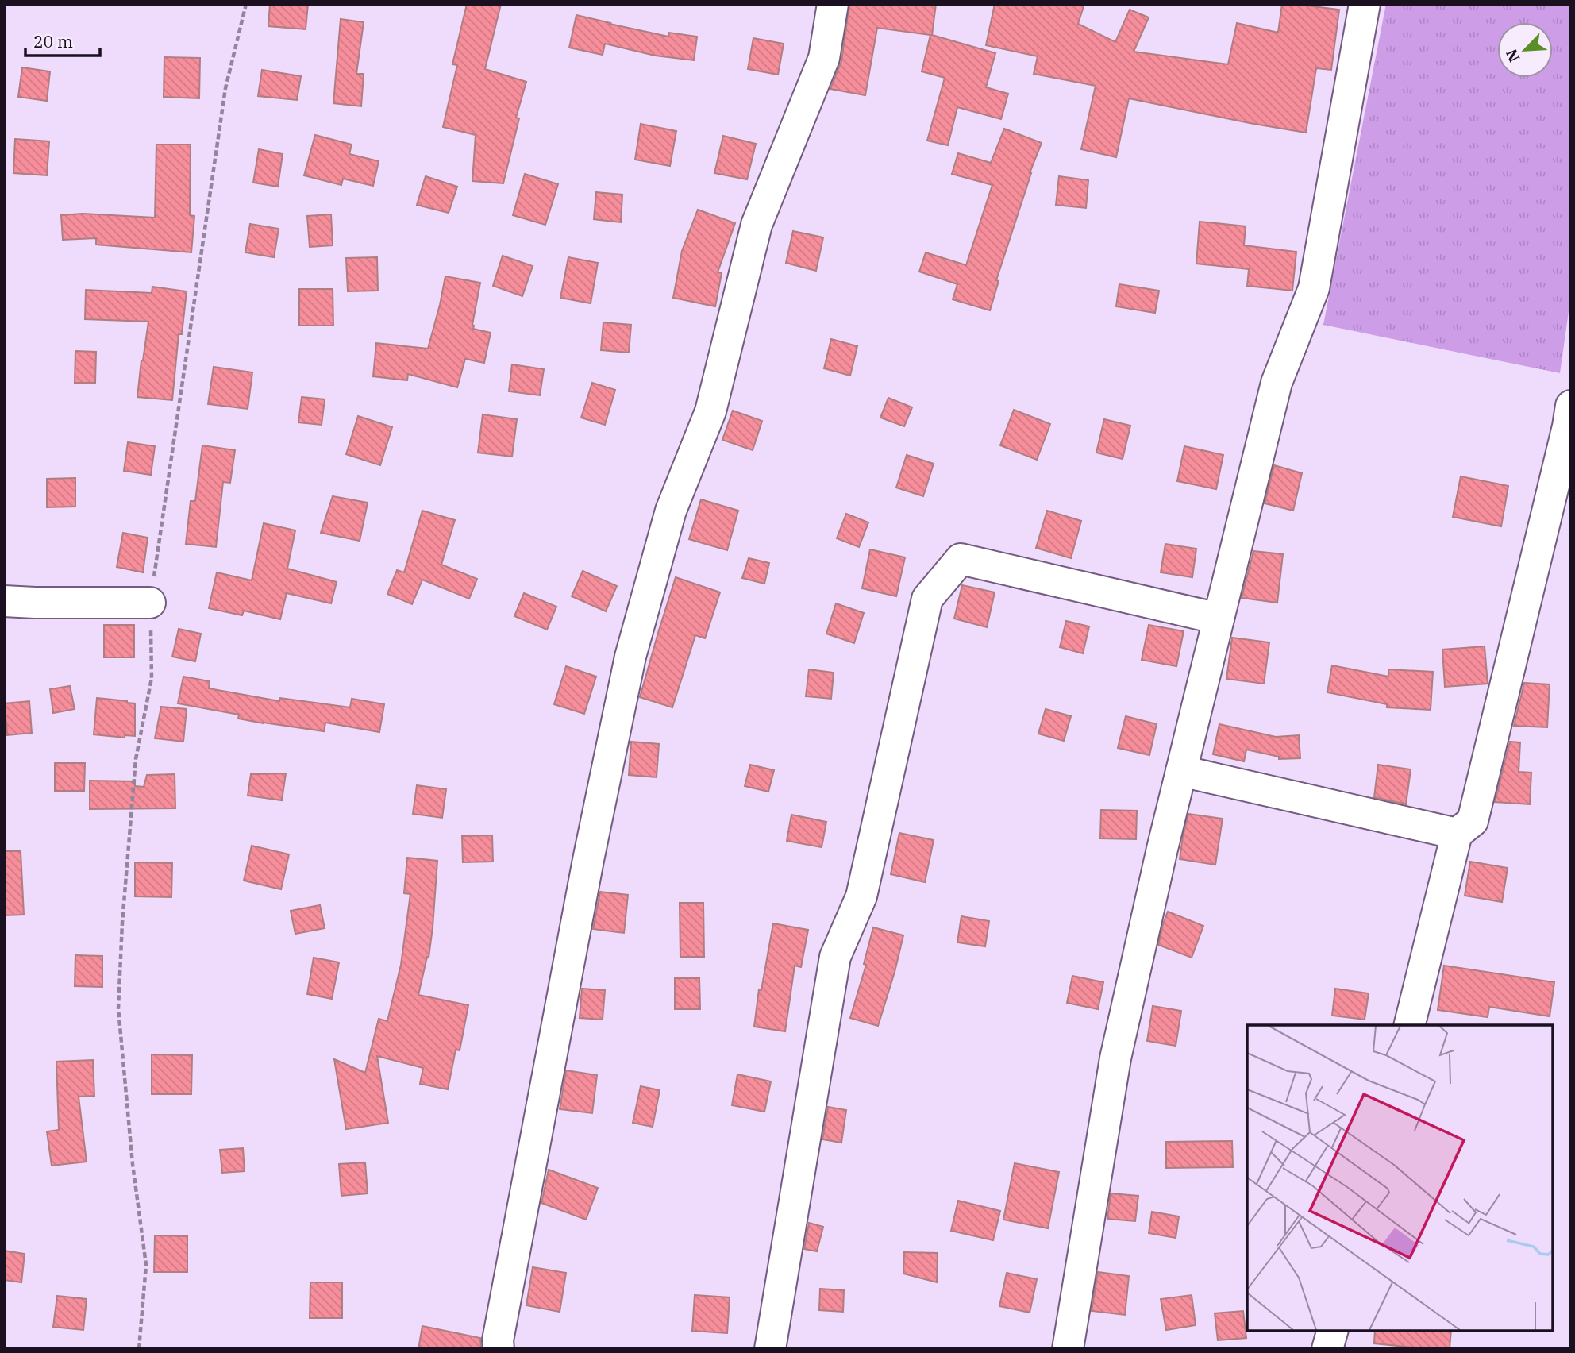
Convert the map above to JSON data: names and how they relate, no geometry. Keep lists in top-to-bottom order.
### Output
{
  "scale_bar": "20 m",
  "north": "bottom left"
}
